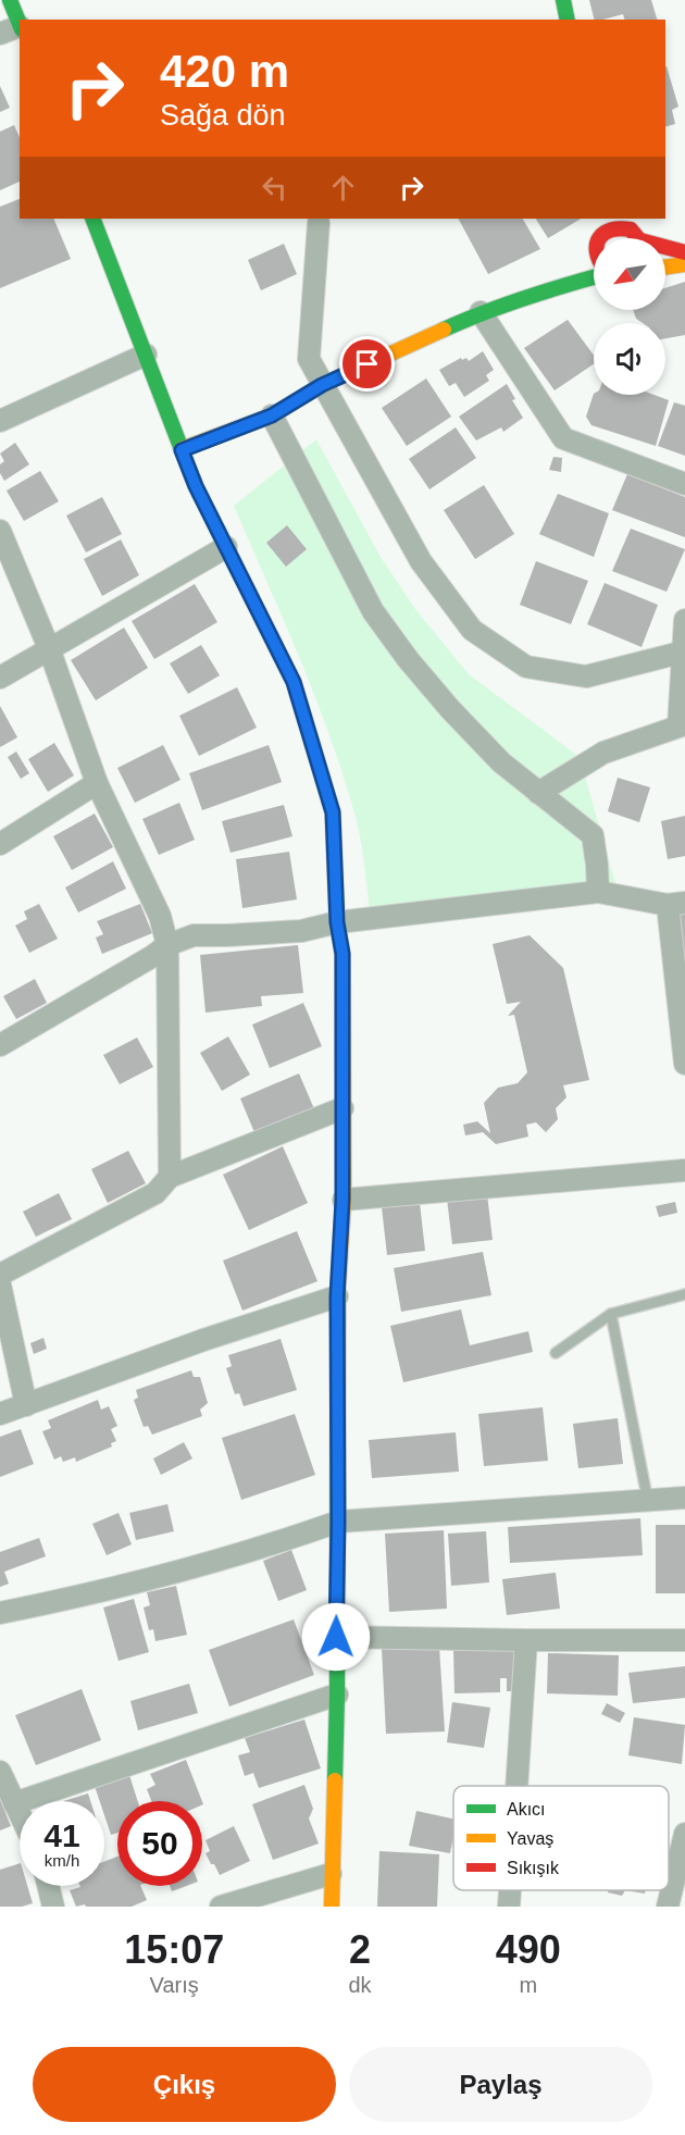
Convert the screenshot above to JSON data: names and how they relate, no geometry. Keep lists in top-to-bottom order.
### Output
{
  "legend": ["Akıcı", "Yavaş", "Sıkışık"],
  "north": "bottom left",
  "page": {
    "turn": ["420 m", "Sağa dön"],
    "speed": "41 km/h",
    "limit": "50",
    "eta": [
      "15:07",
      "Varış",
      "2",
      "dk",
      "490",
      "m"
    ],
    "buttons": ["Çıkış", "Paylaş"]
  }
}
